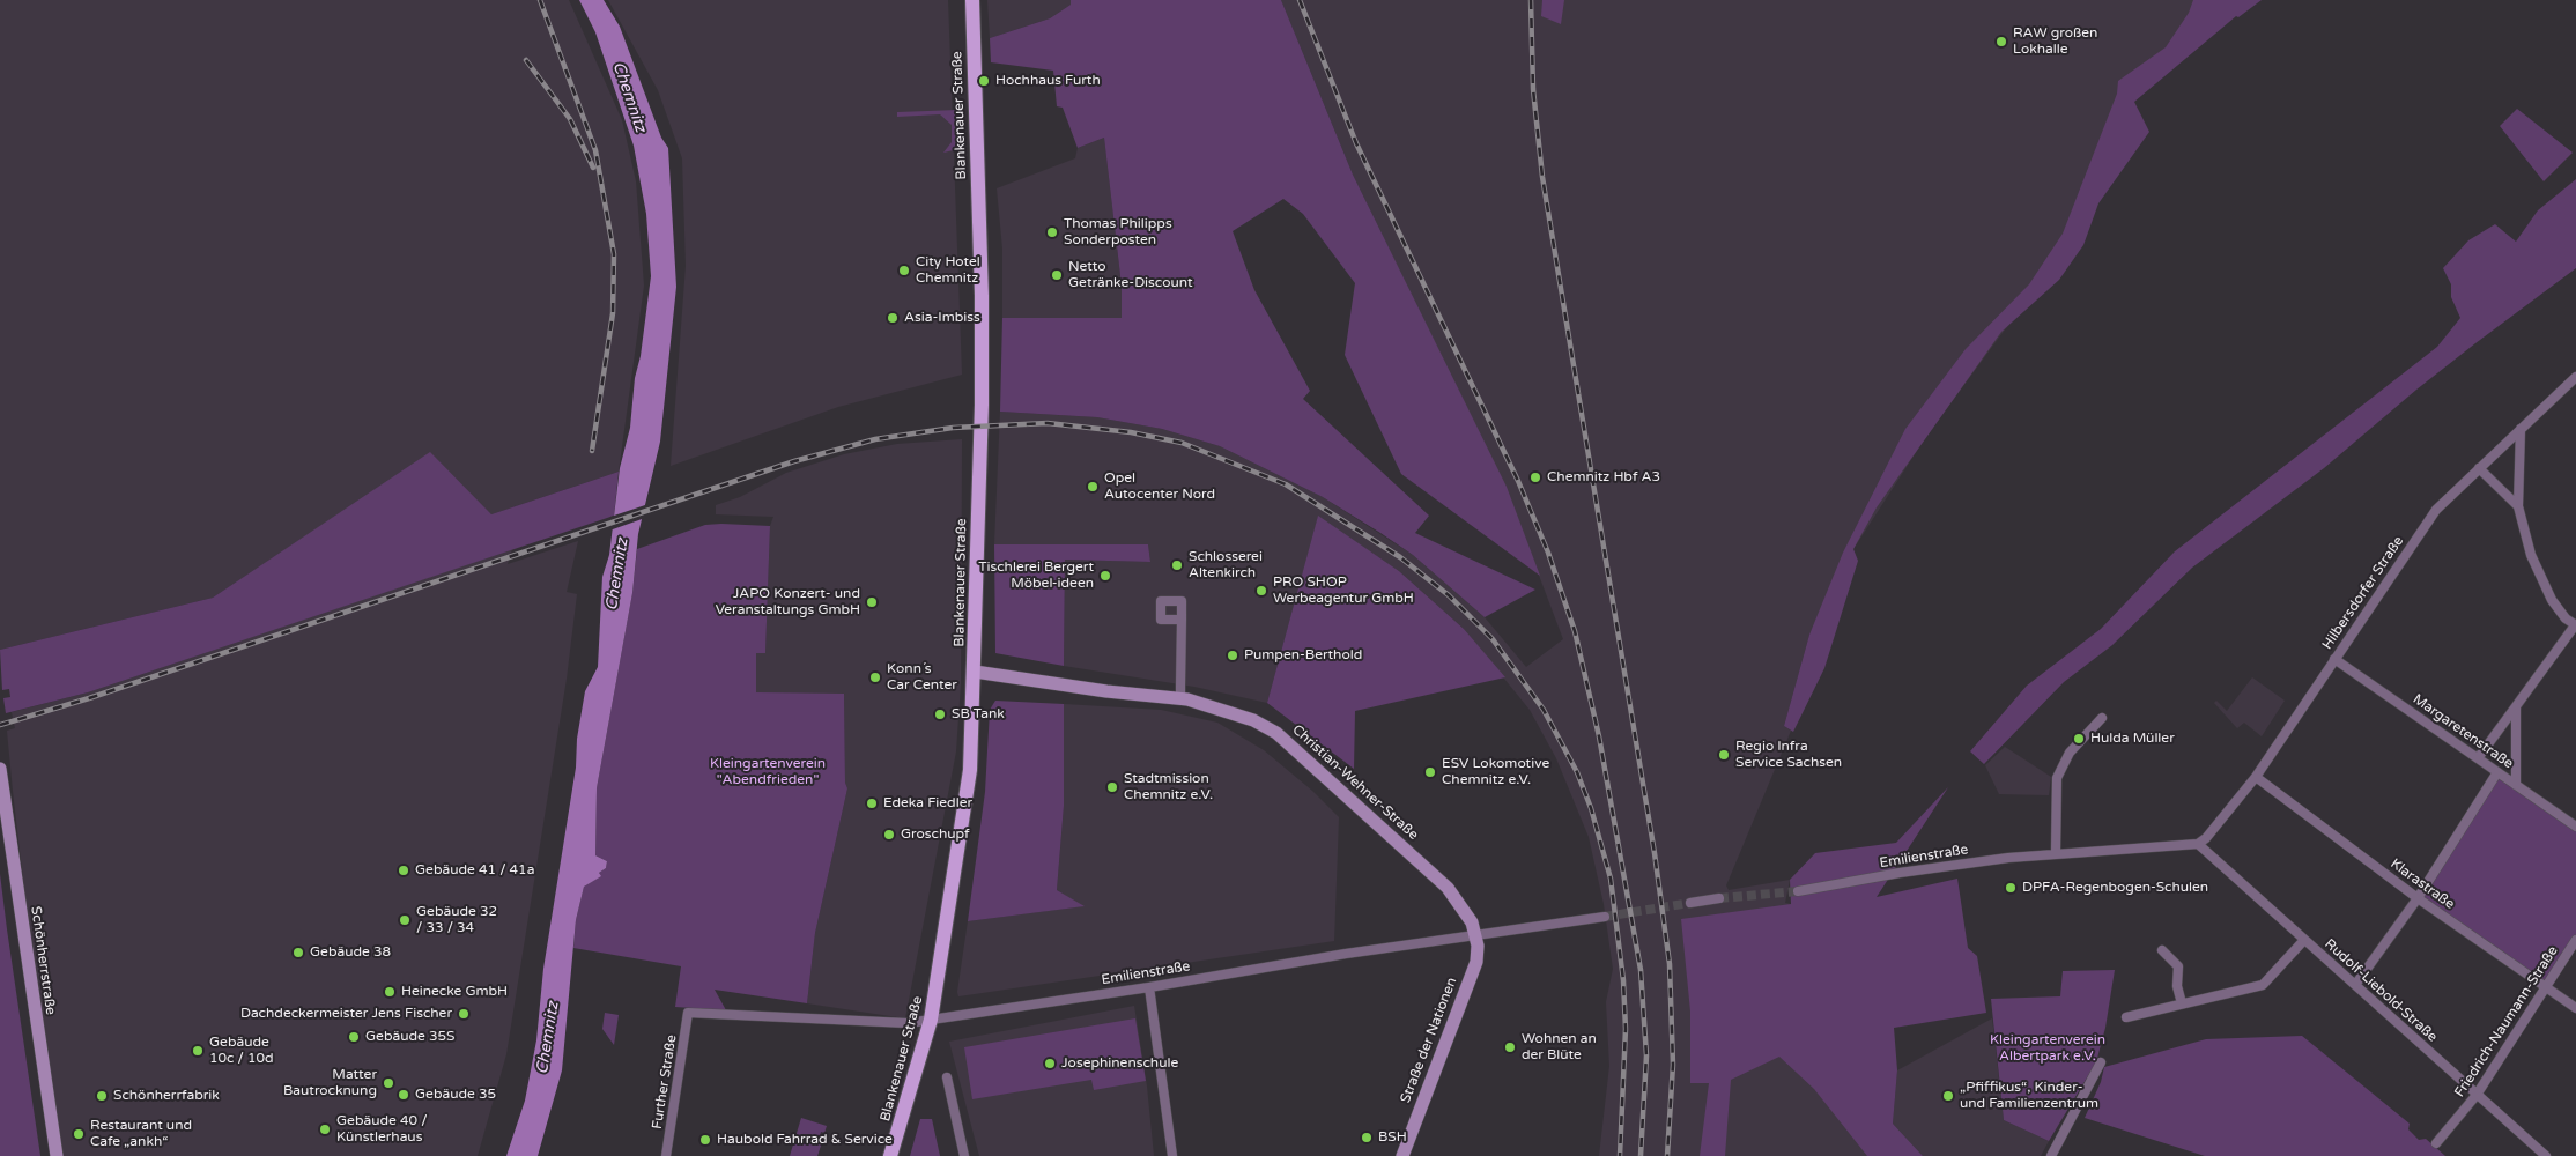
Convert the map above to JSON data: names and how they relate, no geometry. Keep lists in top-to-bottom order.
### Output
{
  "streets": {
    "main road": [
      "Blankenauer Straße",
      "Christian-Wehner-Straße",
      "Schönherrstraße",
      "Straße der Nationen"
    ],
    "street": [
      "Hilbersdorfer Straße",
      "Margaretenstraße",
      "Emilienstraße",
      "Klarastraße",
      "Rudolf-Liebold-Straße",
      "Friedrich-Naumann-Straße",
      "Further Straße"
    ]
  },
  "crossings": [
    ["Blankenauer Straße", "Christian-Wehner-Straße"],
    ["Blankenauer Straße", "Emilienstraße"],
    ["Hilbersdorfer Straße", "Margaretenstraße"],
    ["Hilbersdorfer Straße", "Emilienstraße"],
    ["Hilbersdorfer Straße", "Klarastraße"],
    ["Hilbersdorfer Straße", "Rudolf-Liebold-Straße"],
    ["Christian-Wehner-Straße", "Emilienstraße"],
    ["Christian-Wehner-Straße", "Straße der Nationen"],
    ["Emilienstraße", "Rudolf-Liebold-Straße"],
    ["Emilienstraße", "Straße der Nationen"],
    ["Emilienstraße", "Further Straße"],
    ["Klarastraße", "Friedrich-Naumann-Straße"],
    ["Rudolf-Liebold-Straße", "Friedrich-Naumann-Straße"]
  ],
  "water": ["Chemnitz"],
  "parks": ["Kleingartenverein \"Abendfrieden\"", "Kleingartenverein Albertpark e.V."],
  "places": [
    "RAW großen Lokhalle",
    "Hochhaus Furth",
    "Thomas Philipps Sonderposten",
    "City Hotel Chemnitz",
    "Netto Getränke-Discount",
    "Asia-Imbiss",
    "Chemnitz Hbf A3",
    "Opel Autocenter Nord",
    "Schlosserei Altenkirch",
    "Tischlerei Bergert Möbel-ideen",
    "PRO SHOP Werbeagentur GmbH",
    "JAPO Konzert- und Veranstaltungs GmbH",
    "Pumpen-Berthold",
    "Konn´s Car Center",
    "SB Tank",
    "Hulda Müller",
    "Regio Infra Service Sachsen",
    "ESV Lokomotive Chemnitz e.V.",
    "Stadtmission Chemnitz e.V.",
    "Edeka Fiedler",
    "Groschupf",
    "Gebäude 41 / 41a",
    "DPFA-Regenbogen-Schulen",
    "Gebäude 32 / 33 / 34",
    "Gebäude 38",
    "Heinecke GmbH",
    "Dachdeckermeister Jens Fischer",
    "Gebäude 35S",
    "Wohnen an der Blüte",
    "Gebäude 10c / 10d",
    "Josephinenschule",
    "Matter Bautrocknung",
    "Gebäude 35",
    "Schönherrfabrik",
    "„Pfiffikus“, Kinder- und Familienzentrum",
    "Gebäude 40 / Künstlerhaus",
    "Restaurant und Cafe „ankh“",
    "BSH",
    "Haubold Fahrrad & Service"
  ]
}
